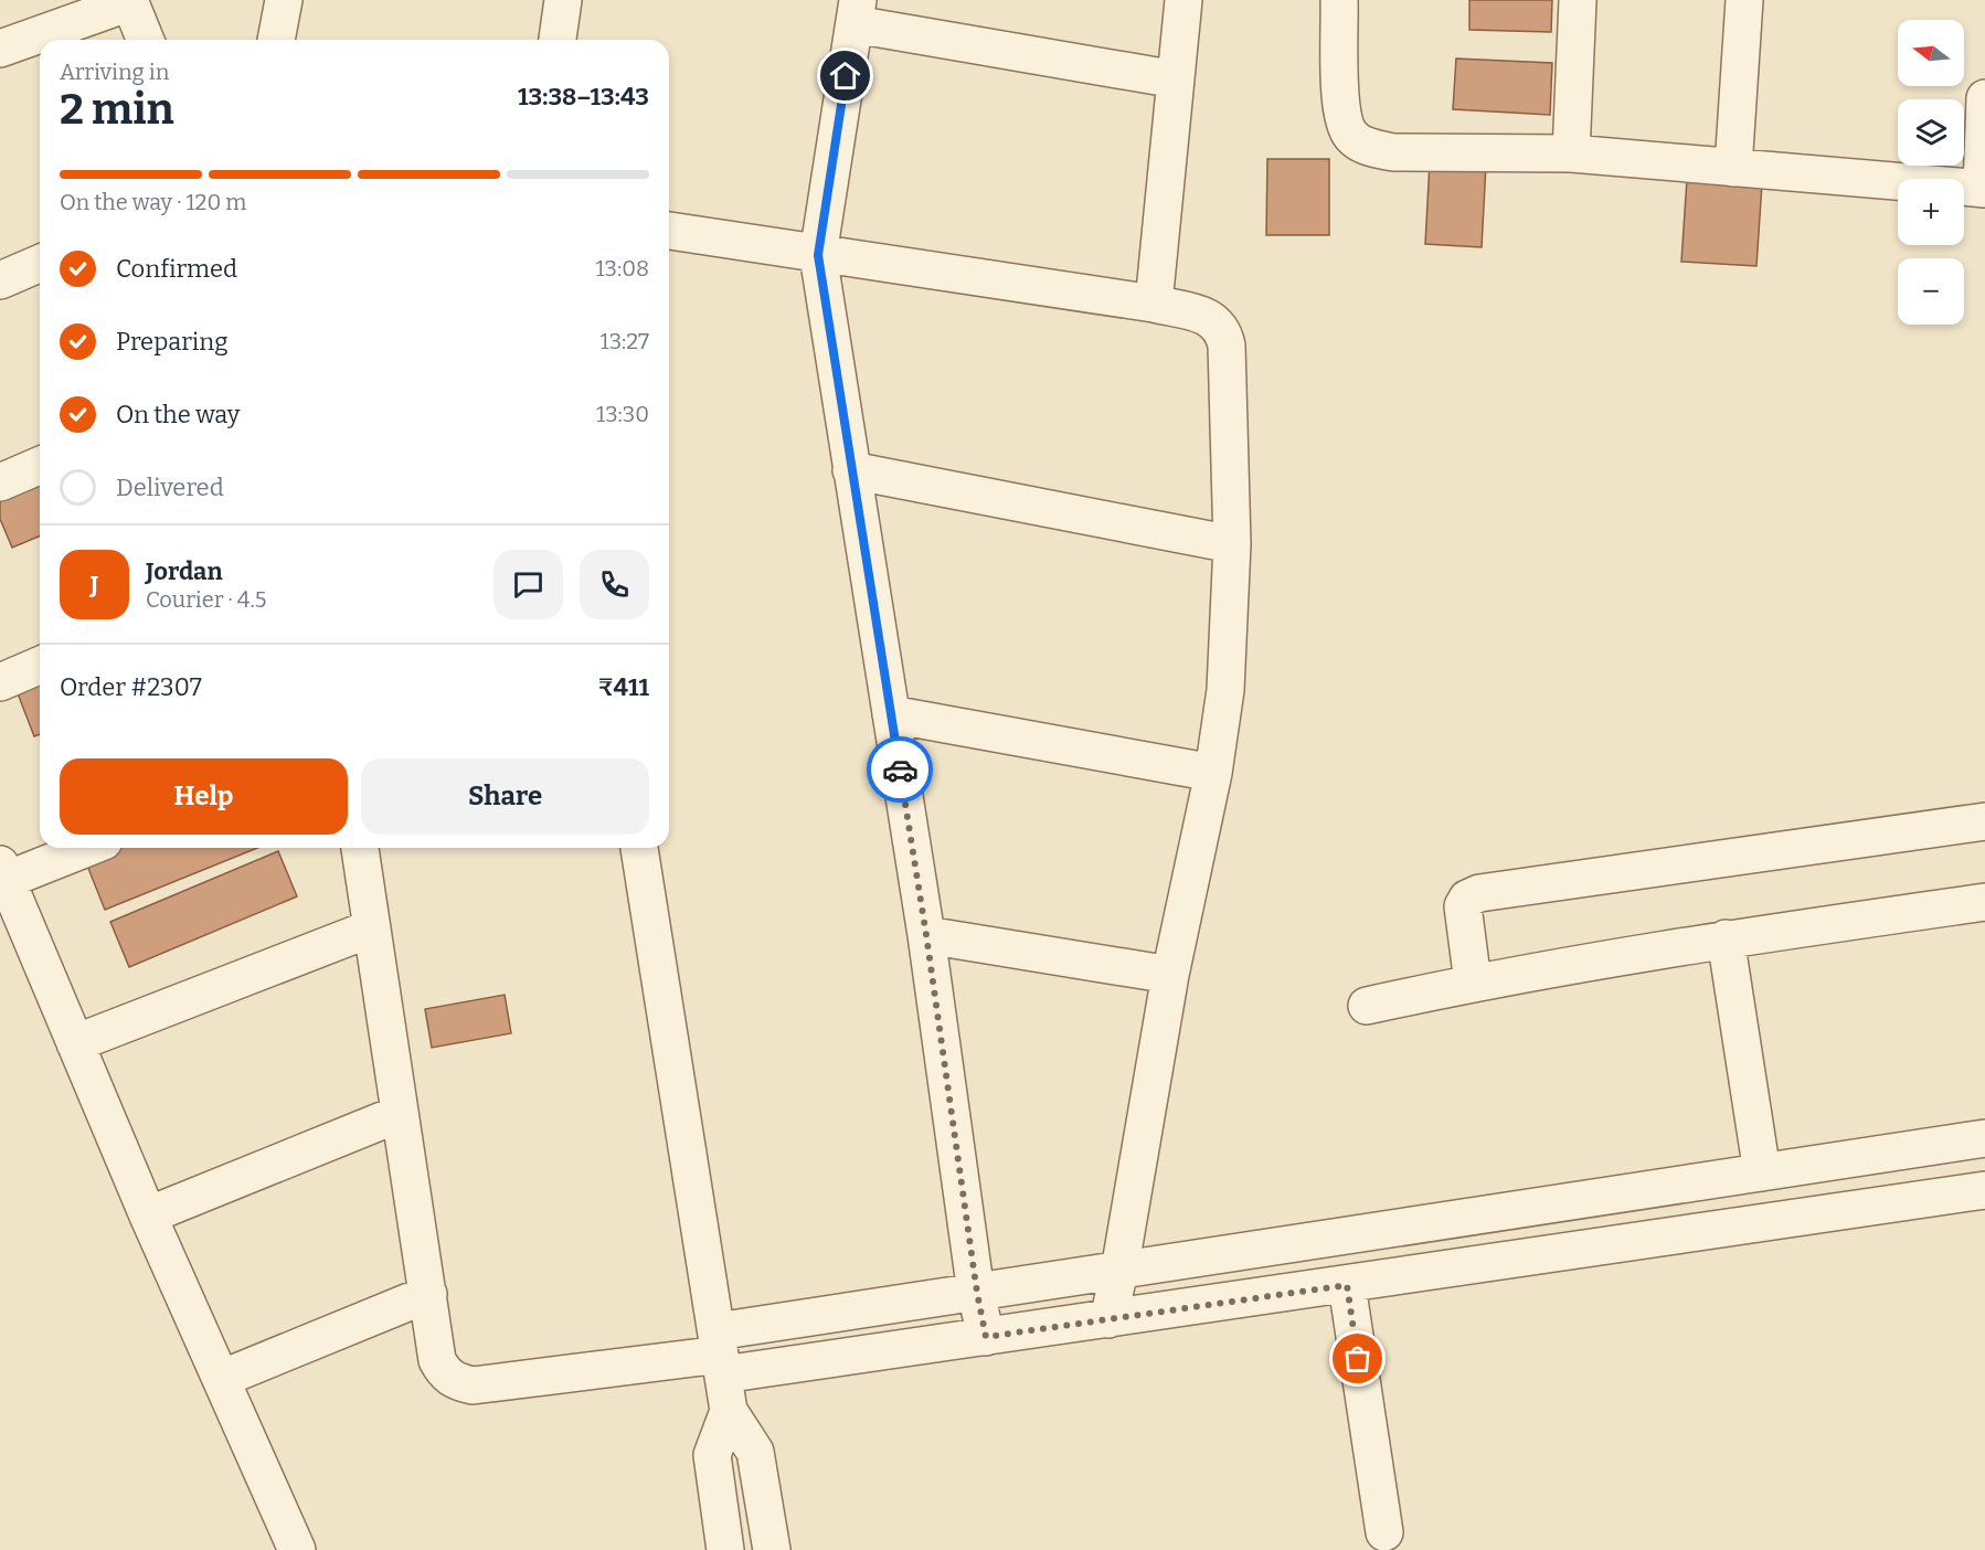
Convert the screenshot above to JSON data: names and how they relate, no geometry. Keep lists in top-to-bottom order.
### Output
{
  "north": "left",
  "page": {
    "map_buttons": ["+", "−"],
    "heading": ["2 min", "Arriving in", "13:38–13:43"],
    "panel": [
      "Jordan",
      "Courier · 4.5",
      "Order #2307",
      "₹411"
    ],
    "bar": "On the way · 120 m",
    "list": [
      ["Confirmed", "13:08"],
      ["Preparing", "13:27"],
      ["On the way", "13:30"],
      "Delivered"
    ],
    "round": "J",
    "buttons": ["Help", "Share"]
  }
}
